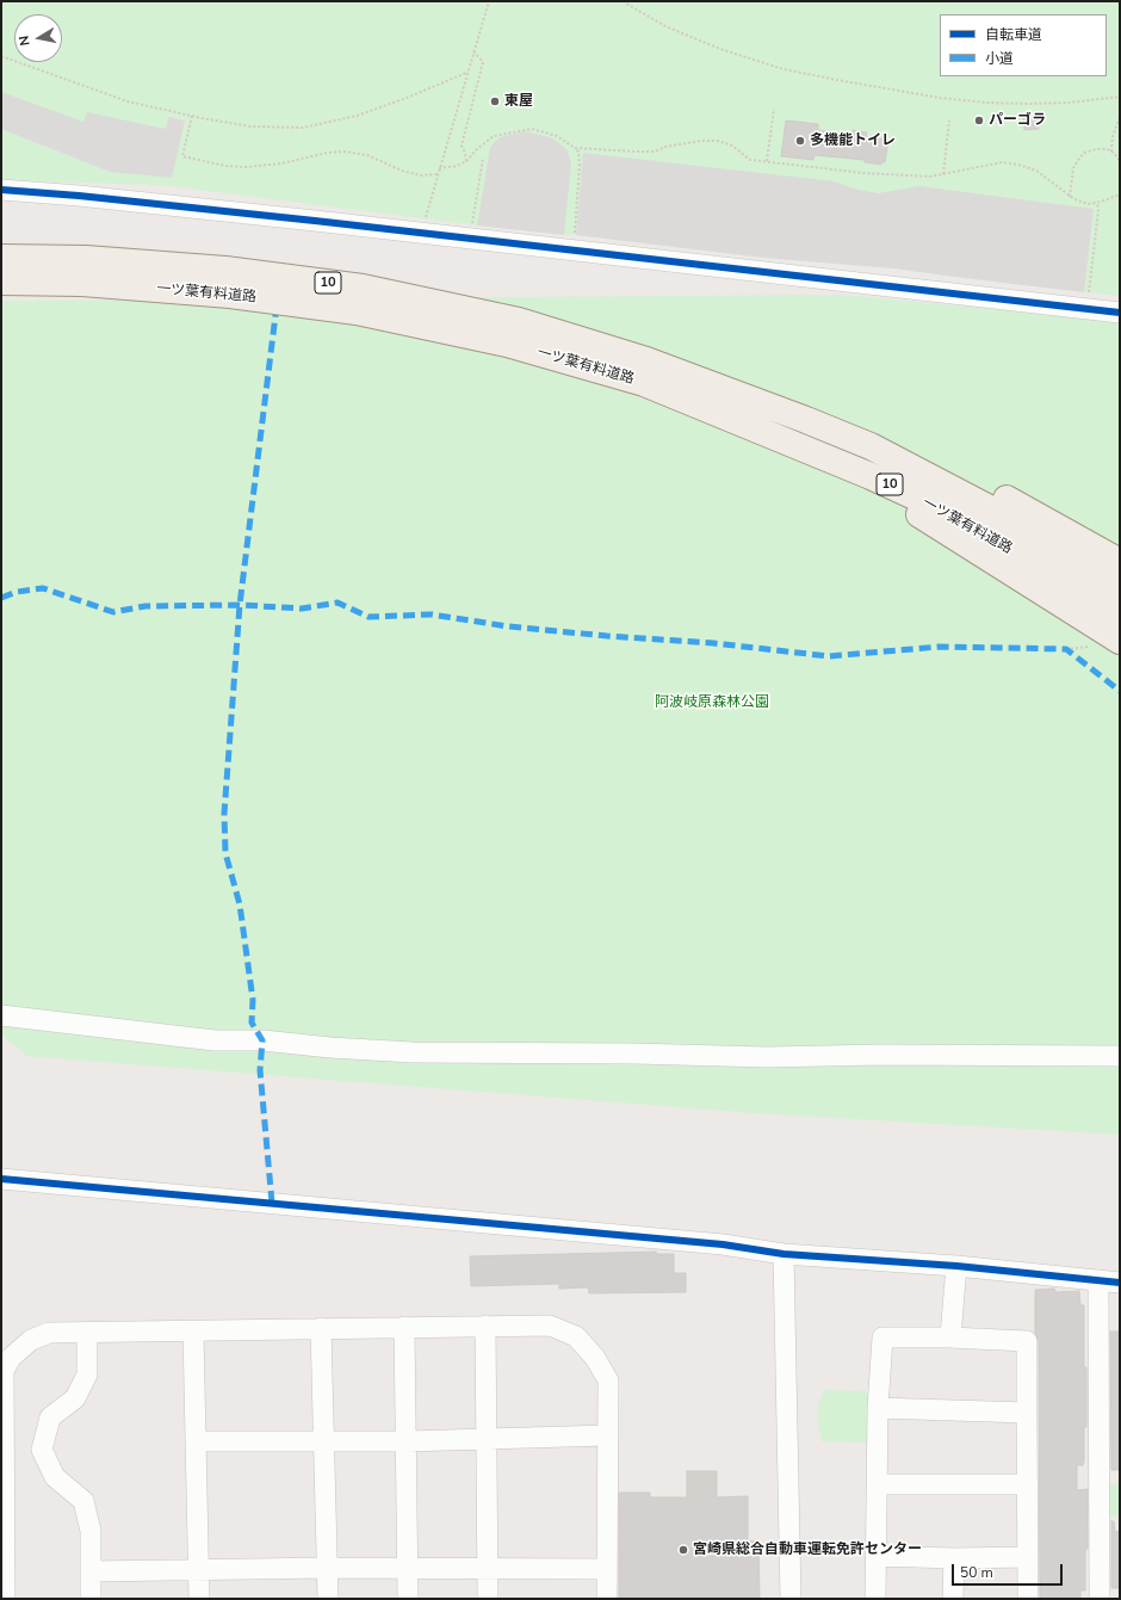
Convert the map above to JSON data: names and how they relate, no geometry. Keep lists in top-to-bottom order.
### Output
{
  "streets": {
    "main road": ["10", "一ツ葉有料道路"]
  },
  "parks": ["阿波岐原森林公園"],
  "places": [
    "東屋",
    "パーゴラ",
    "多機能トイレ",
    "宮崎県総合自動車運転免許センター"
  ],
  "legend": ["自転車道", "小道"],
  "scale_bar": "50 m",
  "north": "left"
}
